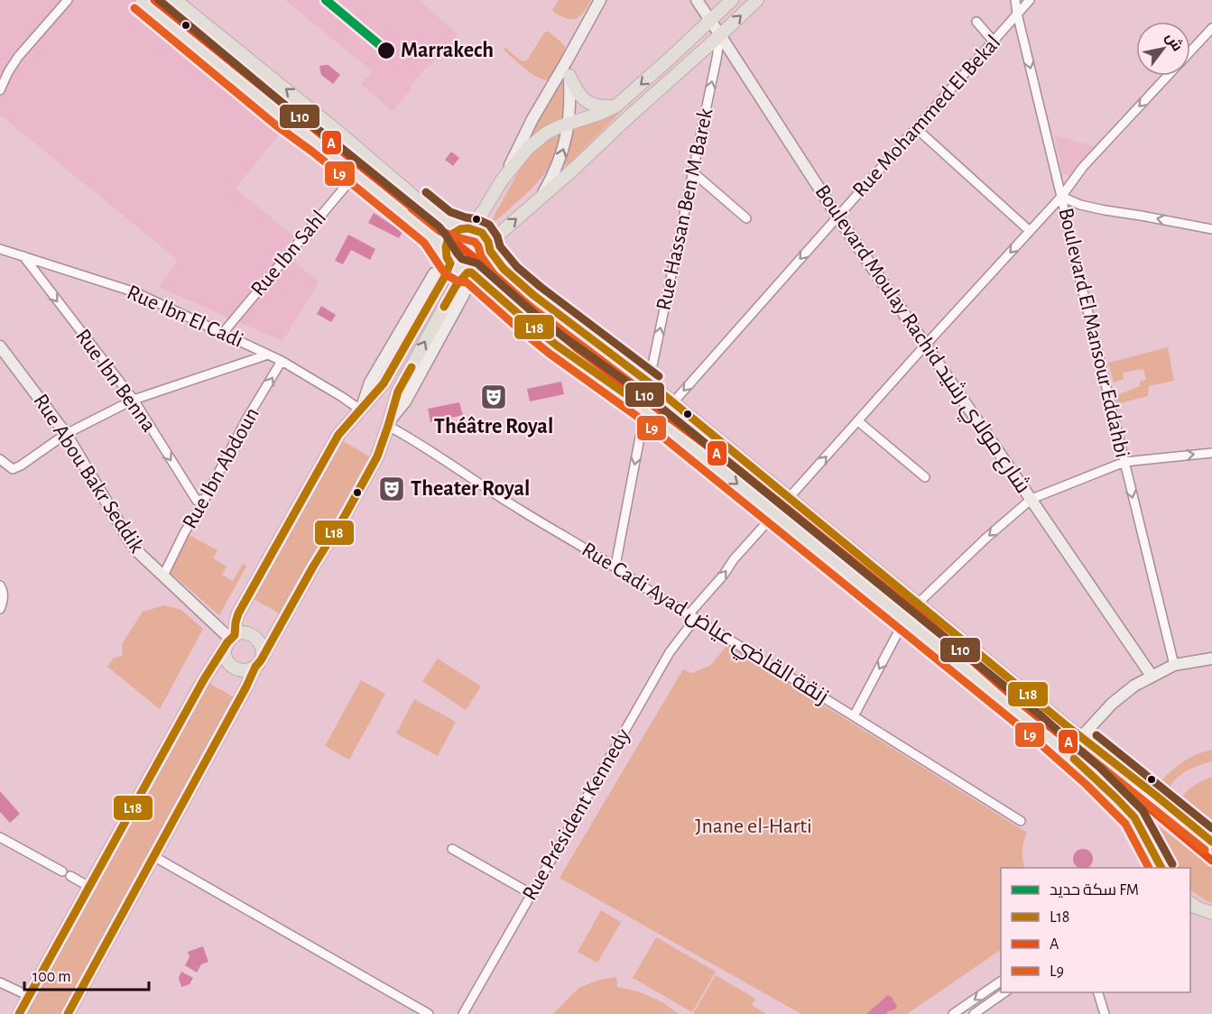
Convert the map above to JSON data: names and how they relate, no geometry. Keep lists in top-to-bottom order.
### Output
{
  "streets": {
    "street": [
      "Rue Mohammed El Bekal",
      "Rue Hassan Ben M Barek",
      "Rue Ibn Sahl",
      "Rue Ibn El Cadi",
      "Boulevard El Mansour Eddahbi",
      "Boulevard Moulay Rachid شارع مولاي رشيد",
      "Rue Ibn Benna",
      "Rue Ibn Abdoun",
      "Rue Abou Bakr Seddik",
      "Rue Cadi Ayad زنقة القاضي عياض",
      "Rue Président Kennedy"
    ]
  },
  "crossings": [
    ["Rue Mohammed El Bekal", "Boulevard El Mansour Eddahbi"],
    ["Rue Mohammed El Bekal", "Boulevard Moulay Rachid شارع مولاي رشيد"],
    ["Rue Hassan Ben M Barek", "Boulevard Moulay Rachid شارع مولاي رشيد"],
    ["Rue Ibn Sahl", "Rue Ibn El Cadi"],
    ["Rue Ibn El Cadi", "Rue Ibn Benna"],
    ["Rue Ibn El Cadi", "Rue Ibn Abdoun"],
    ["Rue Ibn Benna", "Rue Ibn Abdoun"],
    ["Rue Ibn Abdoun", "Rue Abou Bakr Seddik"],
    ["Rue Cadi Ayad زنقة القاضي عياض", "Rue Président Kennedy"]
  ],
  "one_way": [
    "Rue Mohammed El Bekal",
    "Rue Hassan Ben M Barek",
    "Boulevard El Mansour Eddahbi",
    "Rue Ibn Benna",
    "Rue Ibn Abdoun"
  ],
  "parks": ["Jnane el-Harti"],
  "places": {
    "other": ["Marrakech"],
    "theatre": ["Théâtre Royal", "Theater Royal"]
  },
  "lines": [
    "rail line FM",
    "transit line A",
    "transit line L10",
    "transit line L9",
    "transit line L18"
  ],
  "legend": [
    "سكة حديد FM",
    "L18",
    "A",
    "L9"
  ],
  "scale_bar": "100 m",
  "north": "top right"
}
